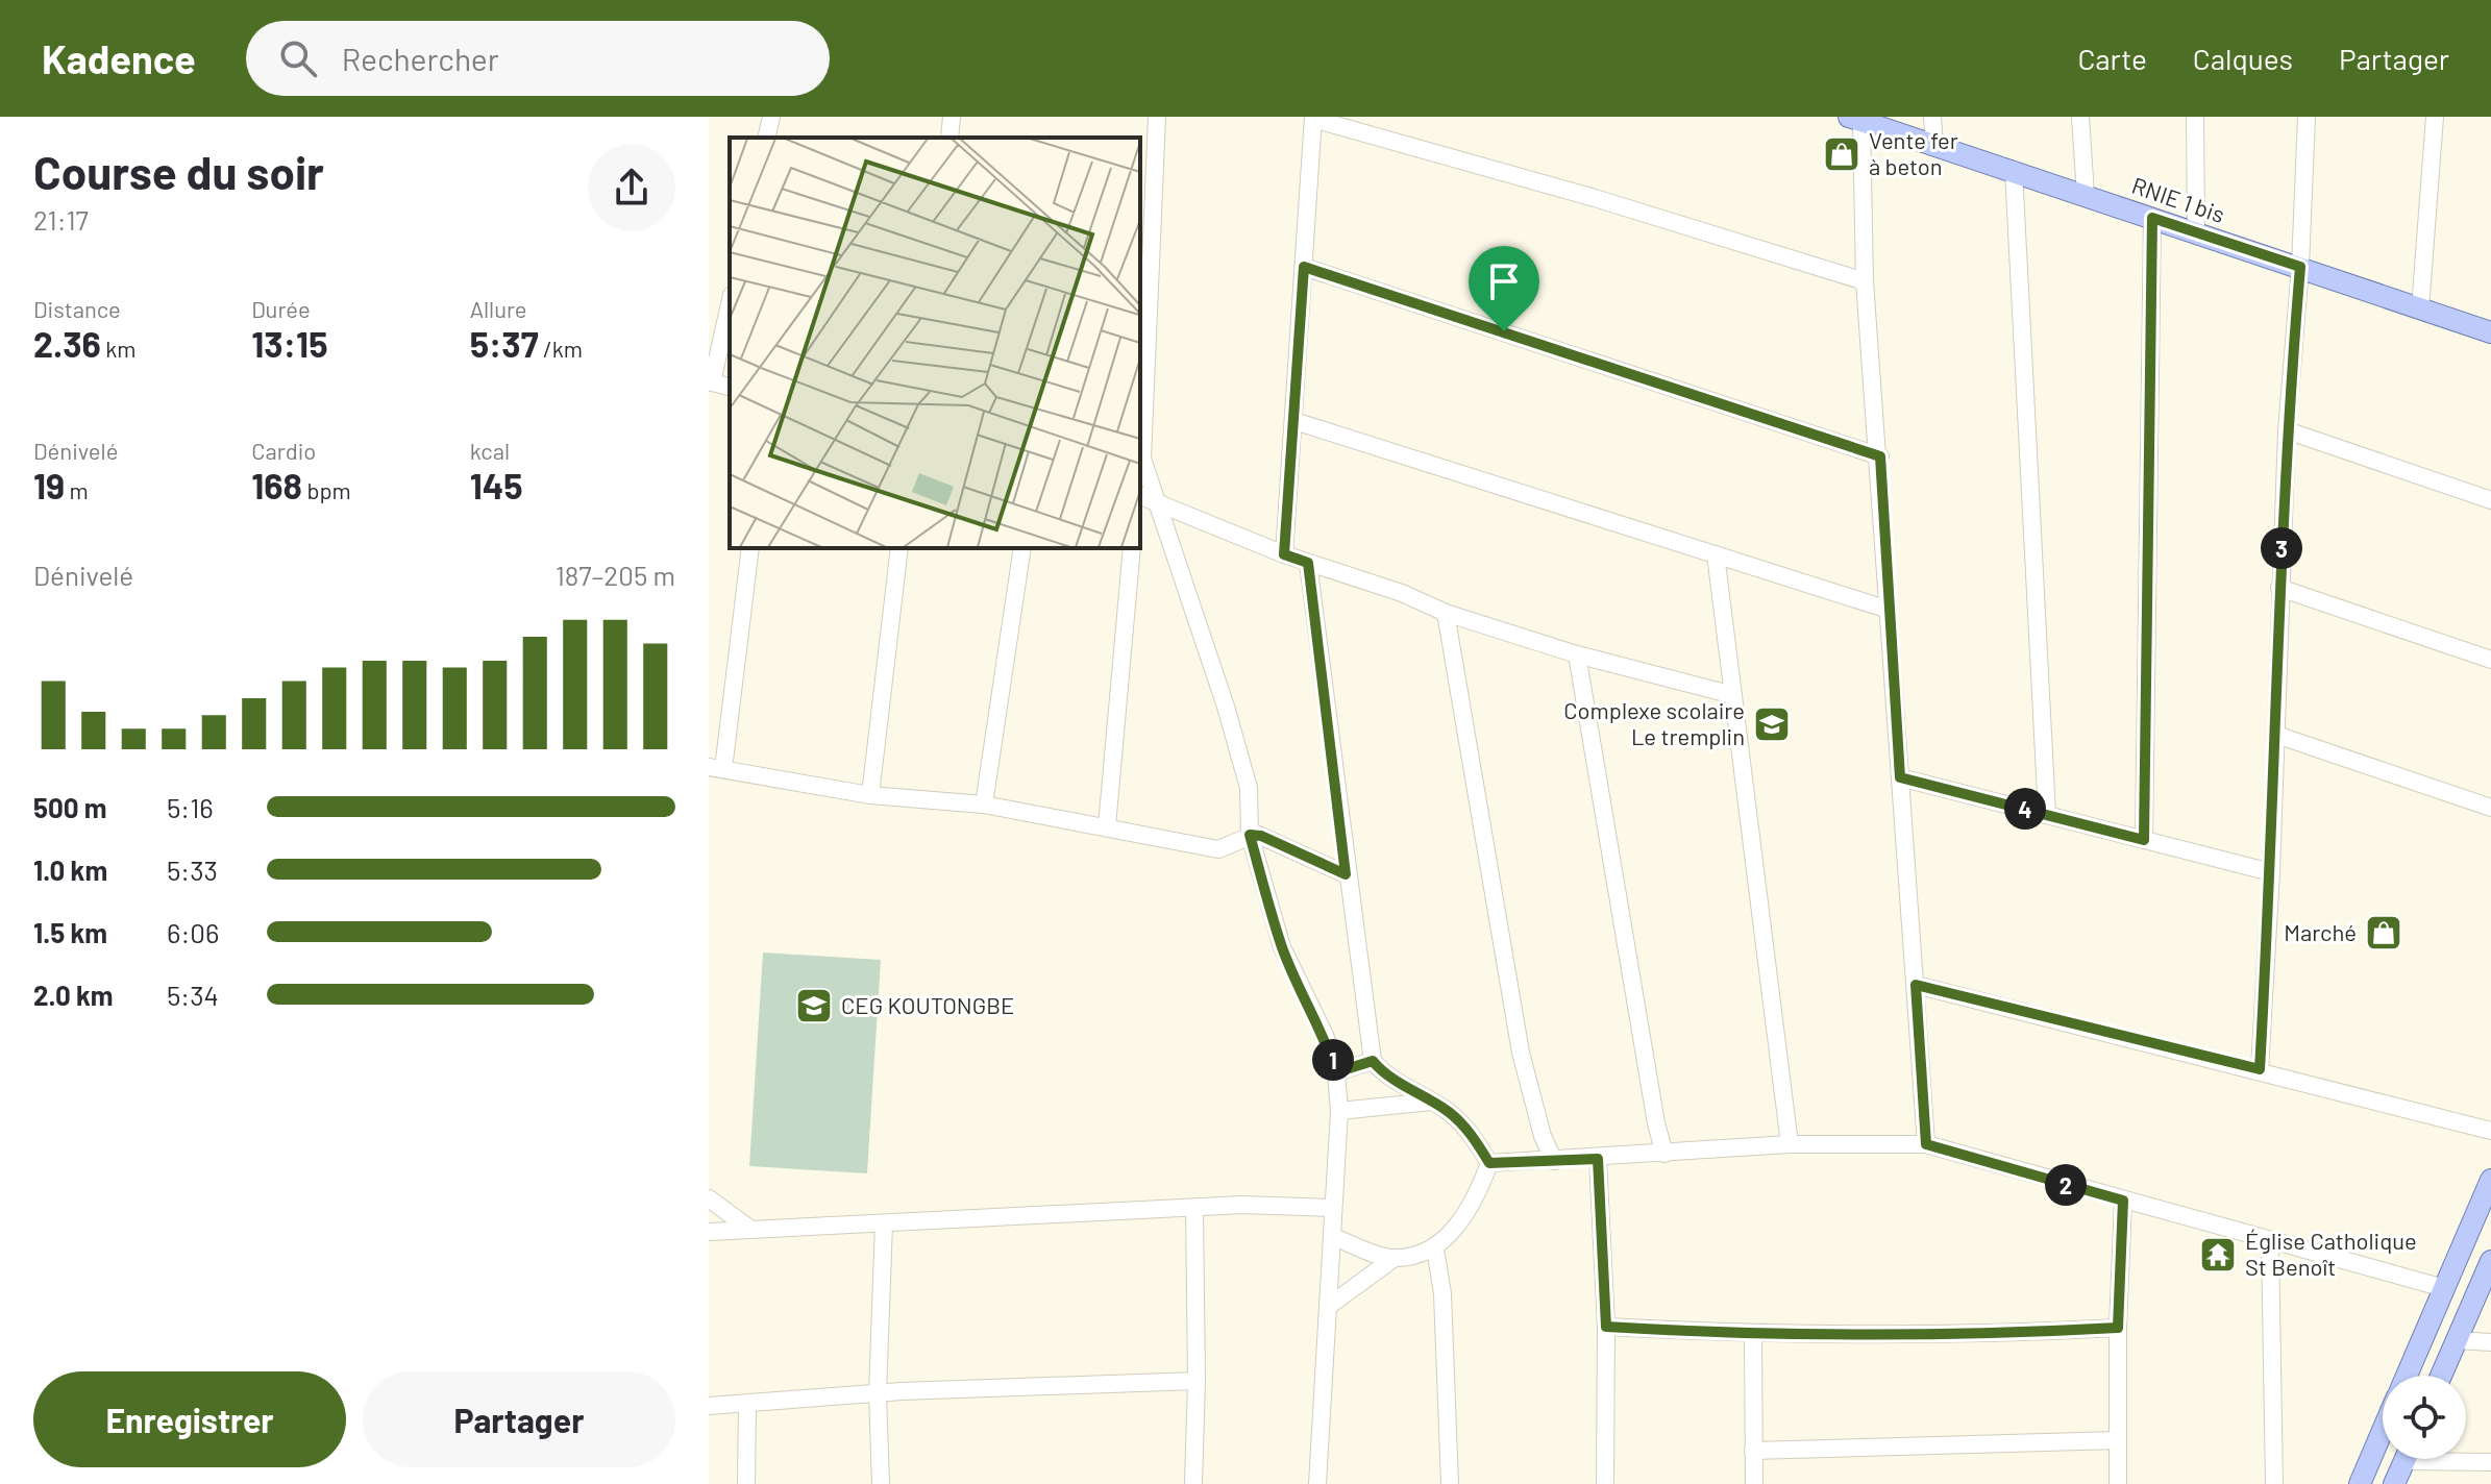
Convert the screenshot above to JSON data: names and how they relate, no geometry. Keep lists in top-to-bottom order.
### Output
{
  "streets": {
    "main road": ["RNIE 1 bis"]
  },
  "places": {
    "shop": ["Vente fer à beton", "Marché"],
    "school or university": ["Complexe scolaire Le tremplin", "CEG KOUTONGBE"],
    "temple": ["Église Catholique St Benoît"]
  },
  "page": {
    "header": "Kadence",
    "search": "Rechercher",
    "nav": ["Carte", "Calques", "Partager"],
    "heading": ["Course du soir", "21:17"],
    "stats": [
      ["Distance", "2.36 km"],
      ["Durée", "13:15"],
      ["Allure", "5:37 /km"],
      ["Dénivelé", "19 m"],
      ["Cardio", "168 bpm"],
      ["kcal", "145"]
    ],
    "pins": [
      "3",
      "4",
      "1",
      "2"
    ],
    "chart": ["Dénivelé", "187–205 m"],
    "list": [
      {
        "name": "500 m",
        "note": "5:16"
      },
      {
        "name": "1.0 km",
        "note": "5:33"
      },
      {
        "name": "1.5 km",
        "note": "6:06"
      },
      {
        "name": "2.0 km",
        "note": "5:34"
      }
    ],
    "buttons": ["Enregistrer", "Partager"]
  }
}
